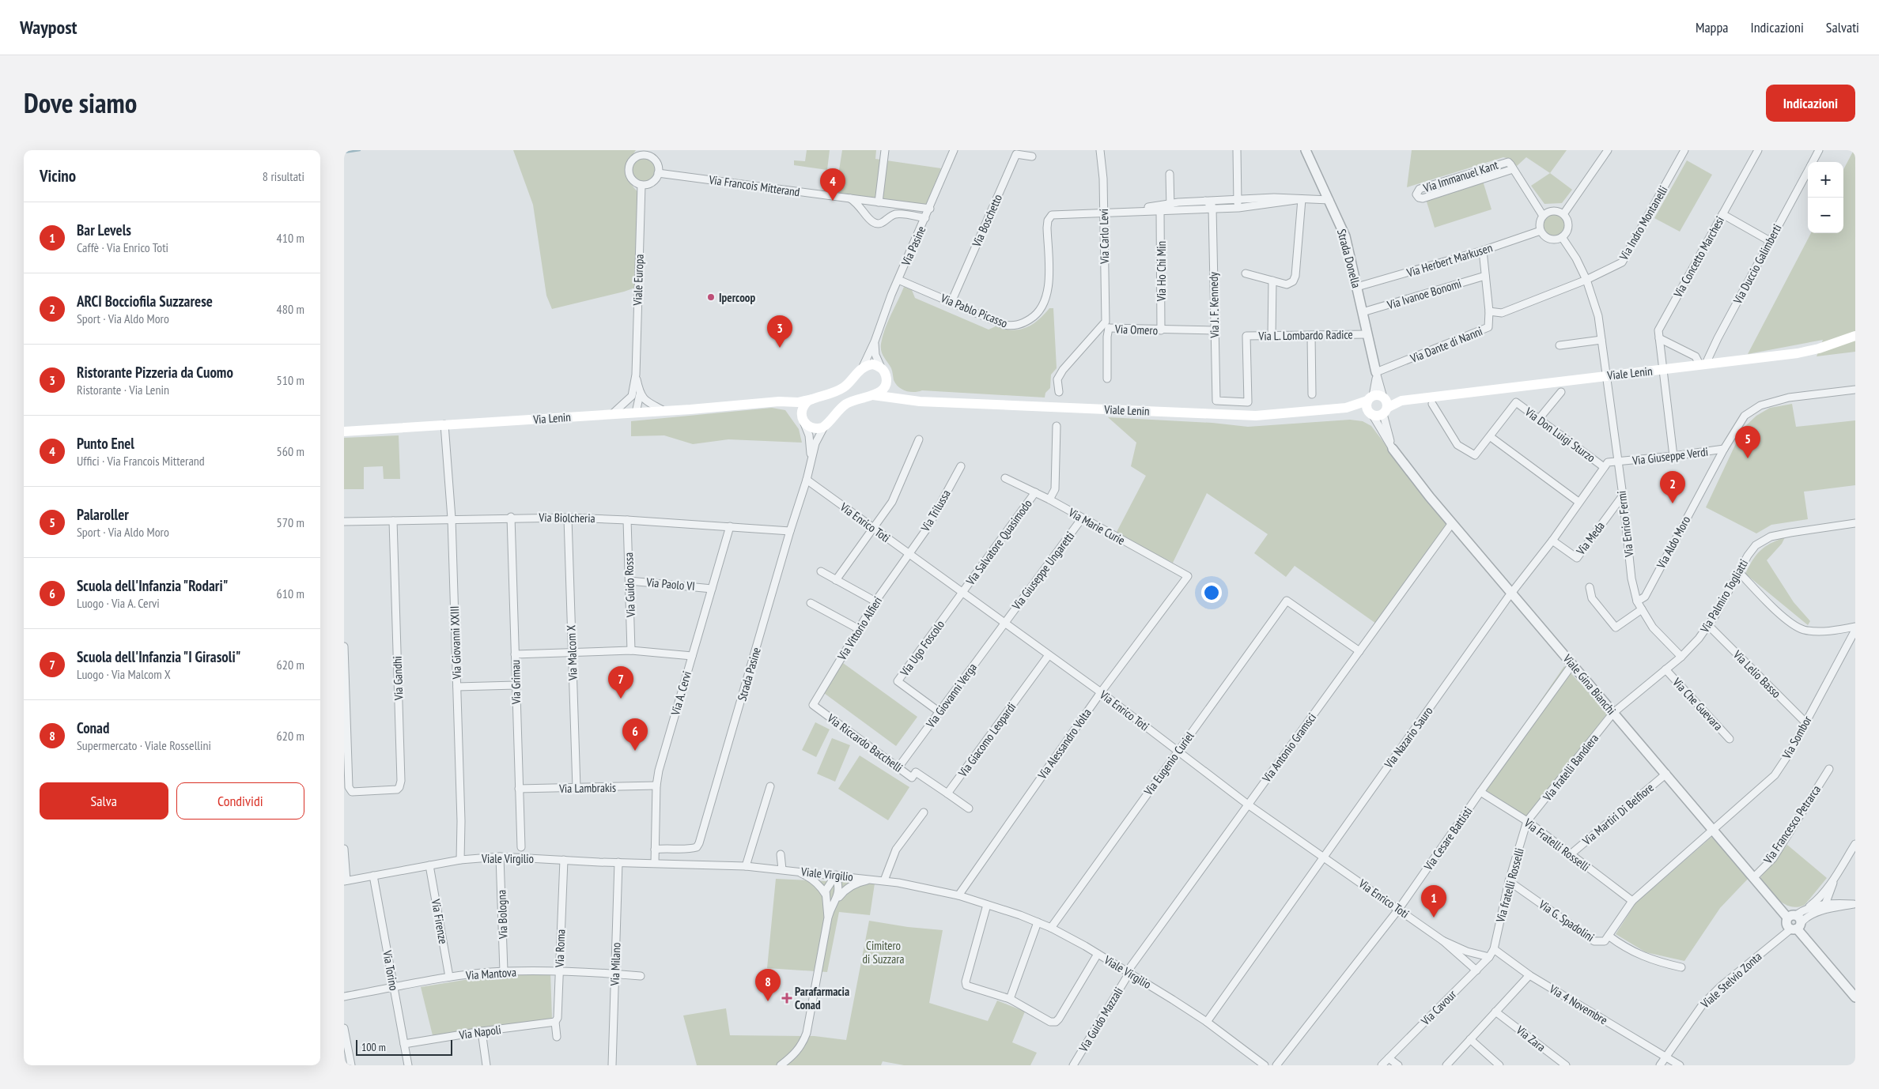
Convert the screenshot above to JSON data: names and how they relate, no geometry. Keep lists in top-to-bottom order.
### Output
{
  "streets": {
    "main road": ["Viale Lenin", "Via Lenin"],
    "street": [
      "Via Immanuel Kant",
      "Via Francois Mitterand",
      "Via Boschetto",
      "Via Indro Montanelli",
      "Via Carlo Levi",
      "Via Pasine",
      "Via Concetto Marchesi",
      "Strada Donella",
      "Via Herbert Markusen",
      "Via Duccio Galimberti",
      "Via Ho Chi Min",
      "Viale Europa",
      "Via Ivanoe Bonomi",
      "Via J. F. Kennedy",
      "Via Pablo Picasso",
      "Via Omero",
      "Via L. Lombardo Radice",
      "Via Dante di Nanni",
      "Via Don Luigi Sturzo",
      "Via Giuseppe Verdi",
      "Via Trilussa",
      "Via Biolcheria",
      "Via Enrico Toti",
      "Via Enrico Fermi",
      "Via Marie Curie",
      "Via Meda",
      "Via Salvatore Quasimodo",
      "Via Aldo Moro",
      "Via Giuseppe Ungaretti",
      "Via Paolo VI",
      "Via Guido Rossa",
      "Via Palmiro Togliatti",
      "Via Vittorio Alfieri",
      "Via Giovanni XXIII",
      "Via Ugo Foscolo",
      "Via Malcom X",
      "Strada Pasine",
      "Via Lelio Basso",
      "Via Gandhi",
      "Via Grimau",
      "Viale Gina Bianchi",
      "Via A. Cervi",
      "Via Giovanni Verga",
      "Via Che Guevara",
      "Via Nazario Sauro",
      "Via Sombor",
      "Via Giacomo Leopardi",
      "Via Riccardo Bacchelli",
      "Via Alessandro Volta",
      "Via Antonio Gramsci",
      "Via Eugenio Curiel",
      "Via fratelli Bandiera",
      "Via Lambrakis",
      "Via Martiri Di Belfiore",
      "Via Francesco Petrarca",
      "Via Cesare Battisti",
      "Via Fratelli Rosselli",
      "Viale Virgilio",
      "Via fratelli Rosselli",
      "Via Bologna",
      "Via G. Spadolini",
      "Via Firenze",
      "Via Roma",
      "Via Milano",
      "Via Torino",
      "Via Mantova",
      "Viale Stelvio Zonta",
      "Via 4 Novembre",
      "Via Cavour",
      "Via Guido Mazzali",
      "Via Napoli",
      "Via Zara"
    ]
  },
  "crossings": [
    ["Via Immanuel Kant", "Via Herbert Markusen"],
    ["Via Immanuel Kant", "Via Enrico Fermi"],
    ["Via Francois Mitterand", "Via Pasine"],
    ["Via Francois Mitterand", "Viale Europa"],
    ["Via Boschetto", "Via Pablo Picasso"],
    ["Via Indro Montanelli", "Via Enrico Fermi"],
    ["Via Carlo Levi", "Via Pablo Picasso"],
    ["Via Carlo Levi", "Via Omero"],
    ["Via Pasine", "Via Pablo Picasso"],
    ["Via Pasine", "Via Lenin"],
    ["Via Concetto Marchesi", "Viale Lenin"],
    ["Via Concetto Marchesi", "Via Giuseppe Verdi"],
    ["Strada Donella", "Via Herbert Markusen"],
    ["Strada Donella", "Via Ivanoe Bonomi"],
    ["Strada Donella", "Via Pablo Picasso"],
    ["Strada Donella", "Via L. Lombardo Radice"],
    ["Strada Donella", "Via Dante di Nanni"],
    ["Via Herbert Markusen", "Via Dante di Nanni"],
    ["Via Herbert Markusen", "Via Enrico Fermi"],
    ["Via Duccio Galimberti", "Viale Lenin"],
    ["Via Ho Chi Min", "Via Pablo Picasso"],
    ["Via Ho Chi Min", "Via Omero"],
    ["Via Ivanoe Bonomi", "Via Dante di Nanni"],
    ["Via J. F. Kennedy", "Via Pablo Picasso"],
    ["Via J. F. Kennedy", "Via Omero"],
    ["Via J. F. Kennedy", "Via L. Lombardo Radice"],
    ["Viale Lenin", "Via Enrico Fermi"],
    ["Via Lenin", "Via Giovanni XXIII"],
    ["Via Don Luigi Sturzo", "Via Nazario Sauro"],
    ["Via Giuseppe Verdi", "Via Enrico Fermi"],
    ["Via Giuseppe Verdi", "Via Aldo Moro"],
    ["Via Giuseppe Verdi", "Via Nazario Sauro"],
    ["Via Trilussa", "Via Enrico Toti"],
    ["Via Trilussa", "Via Vittorio Alfieri"],
    ["Via Biolcheria", "Via Guido Rossa"],
    ["Via Biolcheria", "Via Giovanni XXIII"],
    ["Via Biolcheria", "Via Malcom X"],
    ["Via Biolcheria", "Strada Pasine"],
    ["Via Biolcheria", "Via Gandhi"],
    ["Via Biolcheria", "Via Grimau"],
    ["Via Biolcheria", "Via A. Cervi"],
    ["Via Enrico Toti", "Via Salvatore Quasimodo"],
    ["Via Enrico Toti", "Via Giuseppe Ungaretti"],
    ["Via Enrico Toti", "Via Vittorio Alfieri"],
    ["Via Enrico Toti", "Via Ugo Foscolo"],
    ["Via Enrico Toti", "Strada Pasine"],
    ["Via Enrico Toti", "Via Giovanni Verga"],
    ["Via Enrico Toti", "Via Nazario Sauro"],
    ["Via Enrico Toti", "Via Giacomo Leopardi"],
    ["Via Enrico Toti", "Via Alessandro Volta"],
    ["Via Enrico Toti", "Via Antonio Gramsci"],
    ["Via Enrico Toti", "Via Eugenio Curiel"],
    ["Via Enrico Toti", "Via Cesare Battisti"],
    ["Via Enrico Toti", "Via Cavour"],
    ["Via Enrico Fermi", "Via Meda"],
    ["Via Enrico Fermi", "Via Aldo Moro"],
    ["Via Enrico Fermi", "Via Palmiro Togliatti"],
    ["Via Enrico Fermi", "Via Nazario Sauro"],
    ["Via Marie Curie", "Via Salvatore Quasimodo"],
    ["Via Marie Curie", "Via Giuseppe Ungaretti"],
    ["Via Marie Curie", "Via Alessandro Volta"],
    ["Via Meda", "Via Nazario Sauro"],
    ["Via Salvatore Quasimodo", "Via Ugo Foscolo"],
    ["Via Giuseppe Ungaretti", "Via Giovanni Verga"],
    ["Via Paolo VI", "Via Guido Rossa"],
    ["Via Paolo VI", "Via A. Cervi"],
    ["Via Palmiro Togliatti", "Via Lelio Basso"],
    ["Via Palmiro Togliatti", "Viale Gina Bianchi"],
    ["Via Palmiro Togliatti", "Via Che Guevara"],
    ["Via Palmiro Togliatti", "Via fratelli Bandiera"],
    ["Via Vittorio Alfieri", "Via Riccardo Bacchelli"],
    ["Via Giovanni XXIII", "Viale Virgilio"],
    ["Via Ugo Foscolo", "Via Giovanni Verga"],
    ["Via Malcom X", "Via Lambrakis"],
    ["Strada Pasine", "Via A. Cervi"],
    ["Via Lelio Basso", "Via Sombor"],
    ["Via Grimau", "Via Lambrakis"],
    ["Viale Gina Bianchi", "Via Nazario Sauro"],
    ["Viale Gina Bianchi", "Via Sombor"],
    ["Viale Gina Bianchi", "Via Antonio Gramsci"],
    ["Viale Gina Bianchi", "Via fratelli Bandiera"],
    ["Viale Gina Bianchi", "Via Martiri Di Belfiore"],
    ["Viale Gina Bianchi", "Via Francesco Petrarca"],
    ["Viale Gina Bianchi", "Via Cesare Battisti"],
    ["Viale Gina Bianchi", "Viale Stelvio Zonta"],
    ["Via A. Cervi", "Via Lambrakis"],
    ["Via A. Cervi", "Viale Virgilio"],
    ["Via Giovanni Verga", "Via Riccardo Bacchelli"],
    ["Via Nazario Sauro", "Viale Virgilio"],
    ["Via Sombor", "Via Fratelli Rosselli"],
    ["Via Sombor", "Via G. Spadolini"],
    ["Via Giacomo Leopardi", "Via Riccardo Bacchelli"],
    ["Via Alessandro Volta", "Viale Virgilio"],
    ["Via Antonio Gramsci", "Via Eugenio Curiel"],
    ["Via Antonio Gramsci", "Viale Virgilio"],
    ["Via Antonio Gramsci", "Via Guido Mazzali"],
    ["Via Eugenio Curiel", "Viale Virgilio"],
    ["Via fratelli Bandiera", "Via Fratelli Rosselli"],
    ["Via fratelli Bandiera", "Via fratelli Rosselli"],
    ["Via Martiri Di Belfiore", "Via Fratelli Rosselli"],
    ["Via Cesare Battisti", "Via Fratelli Rosselli"],
    ["Via Fratelli Rosselli", "Via fratelli Rosselli"],
    ["Via Fratelli Rosselli", "Via G. Spadolini"],
    ["Viale Virgilio", "Via Bologna"],
    ["Viale Virgilio", "Via Firenze"],
    ["Viale Virgilio", "Via Roma"],
    ["Viale Virgilio", "Via Milano"],
    ["Viale Virgilio", "Via Torino"],
    ["Viale Virgilio", "Via Guido Mazzali"],
    ["Via fratelli Rosselli", "Via G. Spadolini"],
    ["Via fratelli Rosselli", "Via 4 Novembre"],
    ["Via fratelli Rosselli", "Via Cavour"],
    ["Via Bologna", "Via Mantova"],
    ["Via Firenze", "Via Mantova"],
    ["Via Roma", "Via Mantova"],
    ["Via Roma", "Via Napoli"],
    ["Via Milano", "Via Mantova"],
    ["Via Torino", "Via Mantova"],
    ["Via Torino", "Via Napoli"],
    ["Viale Stelvio Zonta", "Via 4 Novembre"],
    ["Via 4 Novembre", "Via Cavour"]
  ],
  "parks": ["Cimitero di Suzzara"],
  "places": {
    "other": ["Ipercoop"],
    "health": ["Parafarmacia Conad"]
  },
  "scale_bar": "100 m",
  "page": {
    "header": "Waypost",
    "nav": ["Mappa", "Indicazioni", "Salvati"],
    "title": "Dove siamo",
    "buttons": [
      "Indicazioni",
      ["Salva", "Condividi"]
    ],
    "heading": ["Vicino", "8 risultati"],
    "map_buttons": ["+", "−"],
    "pins": [
      "4",
      "3",
      "5",
      "2",
      "7",
      "6",
      "1",
      "8"
    ],
    "list": [
      {
        "mark": "1",
        "name": "Bar Levels",
        "note": "Caffè · Via Enrico Toti",
        "value": "410 m"
      },
      {
        "mark": "2",
        "name": "ARCI Bocciofila Suzzarese",
        "note": "Sport · Via Aldo Moro",
        "value": "480 m"
      },
      {
        "mark": "3",
        "name": "Ristorante Pizzeria da Cuomo",
        "note": "Ristorante · Via Lenin",
        "value": "510 m"
      },
      {
        "mark": "4",
        "name": "Punto Enel",
        "note": "Uffici · Via Francois Mitterand",
        "value": "560 m"
      },
      {
        "mark": "5",
        "name": "Palaroller",
        "note": "Sport · Via Aldo Moro",
        "value": "570 m"
      },
      {
        "mark": "6",
        "name": "Scuola dell'Infanzia \"Rodari\"",
        "note": "Luogo · Via A. Cervi",
        "value": "610 m"
      },
      {
        "mark": "7",
        "name": "Scuola dell'Infanzia \"I Girasoli\"",
        "note": "Luogo · Via Malcom X",
        "value": "620 m"
      },
      {
        "mark": "8",
        "name": "Conad",
        "note": "Supermercato · Viale Rossellini",
        "value": "620 m"
      }
    ],
    "scale": "100 m"
  }
}
